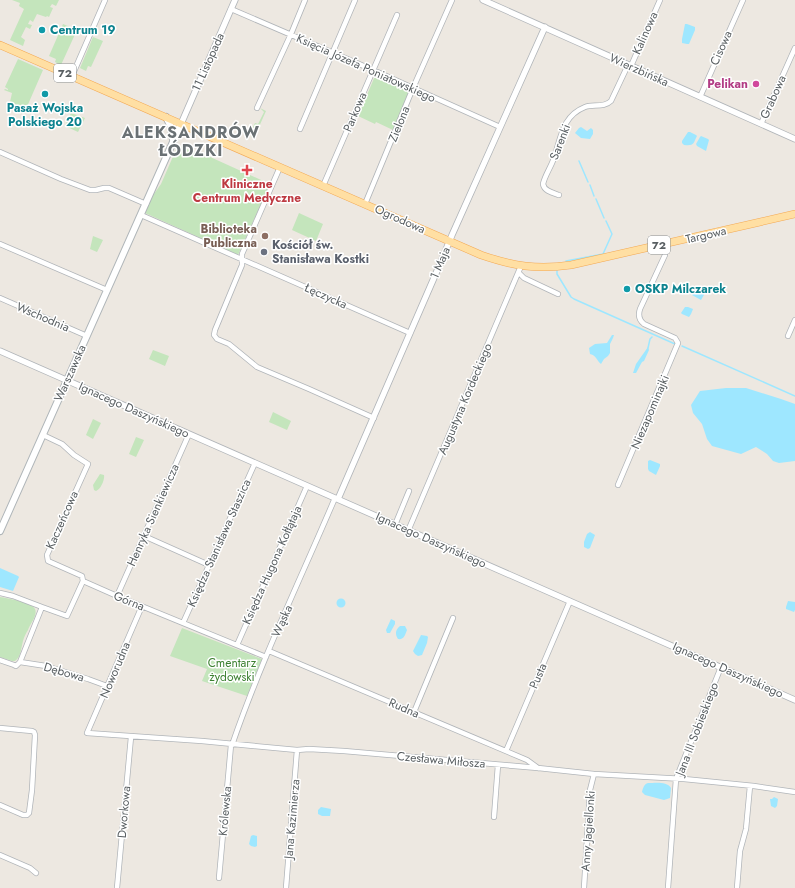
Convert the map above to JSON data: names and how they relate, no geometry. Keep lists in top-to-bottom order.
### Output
{
  "streets": {
    "main road": [
      "72",
      "Ogrodowa",
      "Targowa",
      "Warszawska"
    ],
    "street": [
      "Kalinowa",
      "Cisowa",
      "11 Listopada",
      "Księcia Józefa Poniatowskiego",
      "Wierzbińska",
      "Grabowa",
      "Parkowa",
      "Zielona",
      "Sarenki",
      "1 Maja",
      "Łęczycka",
      "Wschodnia",
      "Augustyna Kordeckiego",
      "Ignacego Daszyńskiego",
      "Niezapominajki",
      "Henryka Sienkiewicza",
      "Kaczeńcowa",
      "Księdza Stanisława Staszica",
      "Księdza Hugona Kołłątaja",
      "Górna",
      "Wąska",
      "Noworudna",
      "Dębowa",
      "Pusta",
      "Rudna",
      "Jana III Sobieskiego",
      "Czesława Miłosza",
      "Królewska",
      "Dworkowa",
      "Jana Kazimierza",
      "Anny Jagiellonki"
    ]
  },
  "crossings": [
    ["Kalinowa", "Wierzbińska"],
    ["Kalinowa", "Sarenki"],
    ["Cisowa", "Wierzbińska"],
    ["11 Listopada", "Księcia Józefa Poniatowskiego"],
    ["11 Listopada", "72"],
    ["11 Listopada", "Warszawska"],
    ["Księcia Józefa Poniatowskiego", "Parkowa"],
    ["Księcia Józefa Poniatowskiego", "Zielona"],
    ["Księcia Józefa Poniatowskiego", "1 Maja"],
    ["Wierzbińska", "Grabowa"],
    ["Wierzbińska", "Sarenki"],
    ["Wierzbińska", "1 Maja"],
    ["72", "Ogrodowa"],
    ["72", "Warszawska"],
    ["Parkowa", "Ogrodowa"],
    ["Zielona", "Ogrodowa"],
    ["Ogrodowa", "Targowa"],
    ["Ogrodowa", "1 Maja"],
    ["Ogrodowa", "Augustyna Kordeckiego"],
    ["Targowa", "Augustyna Kordeckiego"],
    ["Targowa", "Niezapominajki"],
    ["1 Maja", "Łęczycka"],
    ["1 Maja", "Ignacego Daszyńskiego"],
    ["1 Maja", "Wąska"],
    ["Łęczycka", "Warszawska"],
    ["Wschodnia", "Warszawska"],
    ["Warszawska", "Ignacego Daszyńskiego"],
    ["Warszawska", "Kaczeńcowa"],
    ["Augustyna Kordeckiego", "Ignacego Daszyńskiego"],
    ["Ignacego Daszyńskiego", "Henryka Sienkiewicza"],
    ["Ignacego Daszyńskiego", "Księdza Stanisława Staszica"],
    ["Ignacego Daszyńskiego", "Księdza Hugona Kołłątaja"],
    ["Ignacego Daszyńskiego", "Wąska"],
    ["Ignacego Daszyńskiego", "Pusta"],
    ["Ignacego Daszyńskiego", "Jana III Sobieskiego"],
    ["Henryka Sienkiewicza", "Górna"],
    ["Kaczeńcowa", "Górna"],
    ["Księdza Stanisława Staszica", "Górna"],
    ["Księdza Hugona Kołłątaja", "Górna"],
    ["Górna", "Noworudna"],
    ["Wąska", "Rudna"],
    ["Wąska", "Czesława Miłosza"],
    ["Wąska", "Królewska"],
    ["Noworudna", "Dębowa"],
    ["Noworudna", "Czesława Miłosza"],
    ["Pusta", "Rudna"],
    ["Rudna", "Czesława Miłosza"],
    ["Jana III Sobieskiego", "Czesława Miłosza"],
    ["Czesława Miłosza", "Królewska"],
    ["Czesława Miłosza", "Dworkowa"],
    ["Czesława Miłosza", "Jana Kazimierza"],
    ["Czesława Miłosza", "Anny Jagiellonki"]
  ],
  "districts": ["ALEKSANDRÓW ŁÓDZKI"],
  "parks": ["Cmentarz żydowski"],
  "places": {
    "other": [
      "Centrum 19",
      "Pelikan",
      "Pasaż Wojska Polskiego 20",
      "Biblioteka Publiczna",
      "Kościół św. Stanisława Kostki",
      "OSKP Milczarek"
    ],
    "health": ["Kliniczne Centrum Medyczne"]
  }
}
